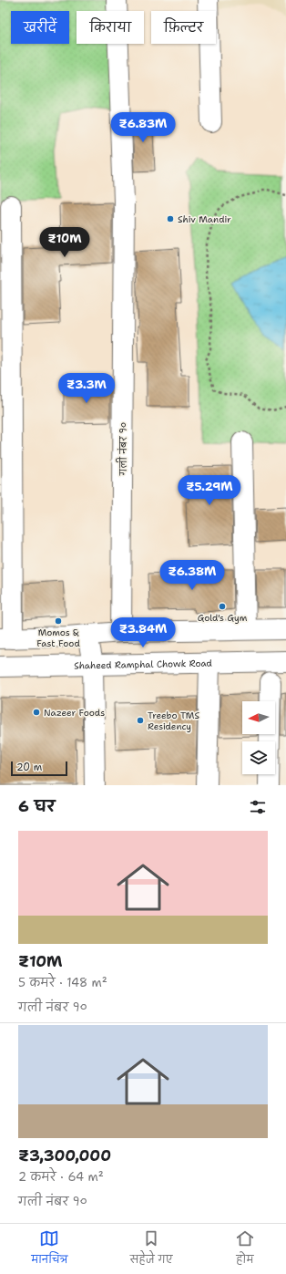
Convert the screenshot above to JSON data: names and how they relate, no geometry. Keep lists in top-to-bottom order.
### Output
{
  "streets": {
    "street": ["गली नंबर १०", "Shaheed Ramphal Chowk Road"]
  },
  "places": [
    "Shiv Mandir",
    "Gold's Gym",
    "Momos & Fast Food",
    "Nazeer Foods",
    "Treebo TMS Residency"
  ],
  "scale_bar": "20 m",
  "north": "left",
  "page": {
    "chip": ["खरीदें", "किराया", "फ़िल्टर"],
    "price": [
      "₹6.83M",
      "₹10M",
      "₹3.3M",
      "₹5.29M",
      "₹6.38M",
      "₹3.84M"
    ],
    "scale": "20 m",
    "heading": "6 घर",
    "list": [
      {
        "name": "₹10M",
        "note": "5 कमरे · 148 m² · गली नंबर १०"
      },
      {
        "name": "₹3,300,000",
        "note": "2 कमरे · 64 m² · गली नंबर १०"
      }
    ],
    "tabs": ["मानचित्र", "सहेजे गए", "होम"]
  }
}
